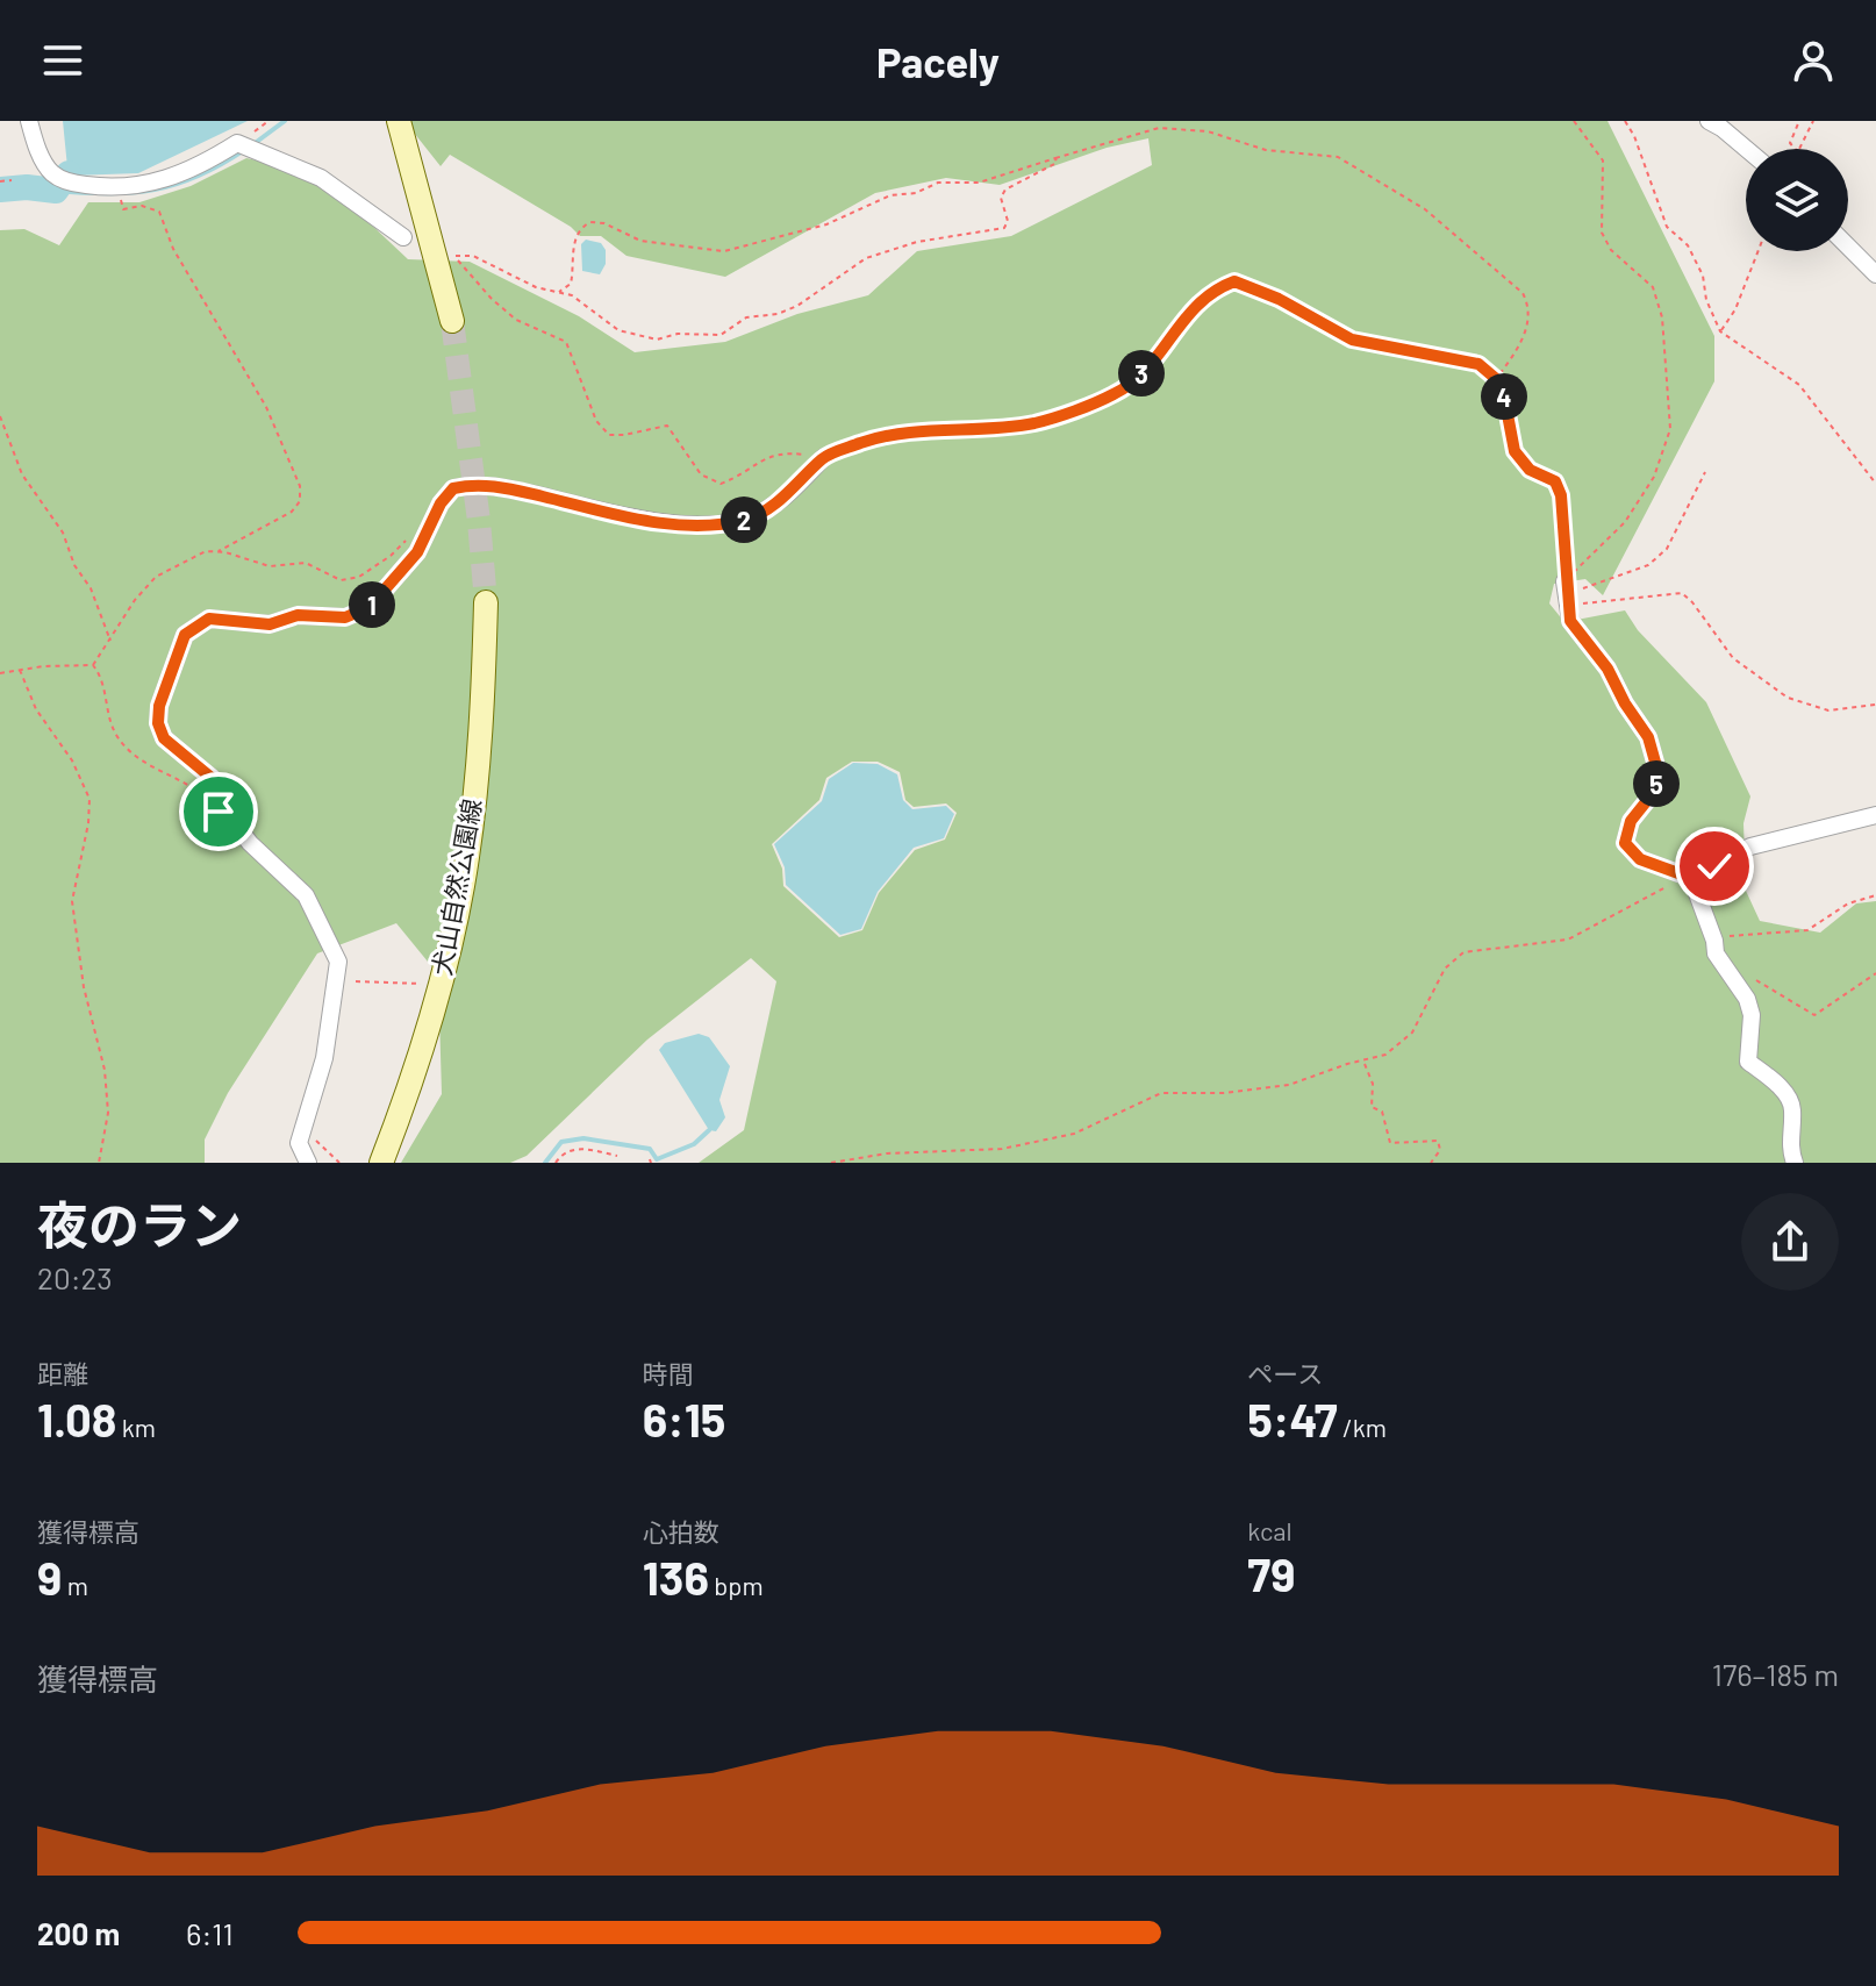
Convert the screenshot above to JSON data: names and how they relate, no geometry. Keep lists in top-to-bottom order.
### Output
{
  "streets": {
    "main road": ["犬山自然公園線"]
  },
  "page": {
    "header": "Pacely",
    "pins": [
      "3",
      "4",
      "2",
      "1",
      "5"
    ],
    "heading": ["夜のラン", "20:23"],
    "stats": [
      ["距離", "1.08 km"],
      ["時間", "6:15"],
      ["ペース", "5:47 /km"],
      ["獲得標高", "9 m"],
      ["心拍数", "136 bpm"],
      ["kcal", "79"]
    ],
    "chart": ["獲得標高", "176–185 m"],
    "list": [
      {
        "name": "200 m",
        "note": "6:11"
      }
    ]
  }
}
